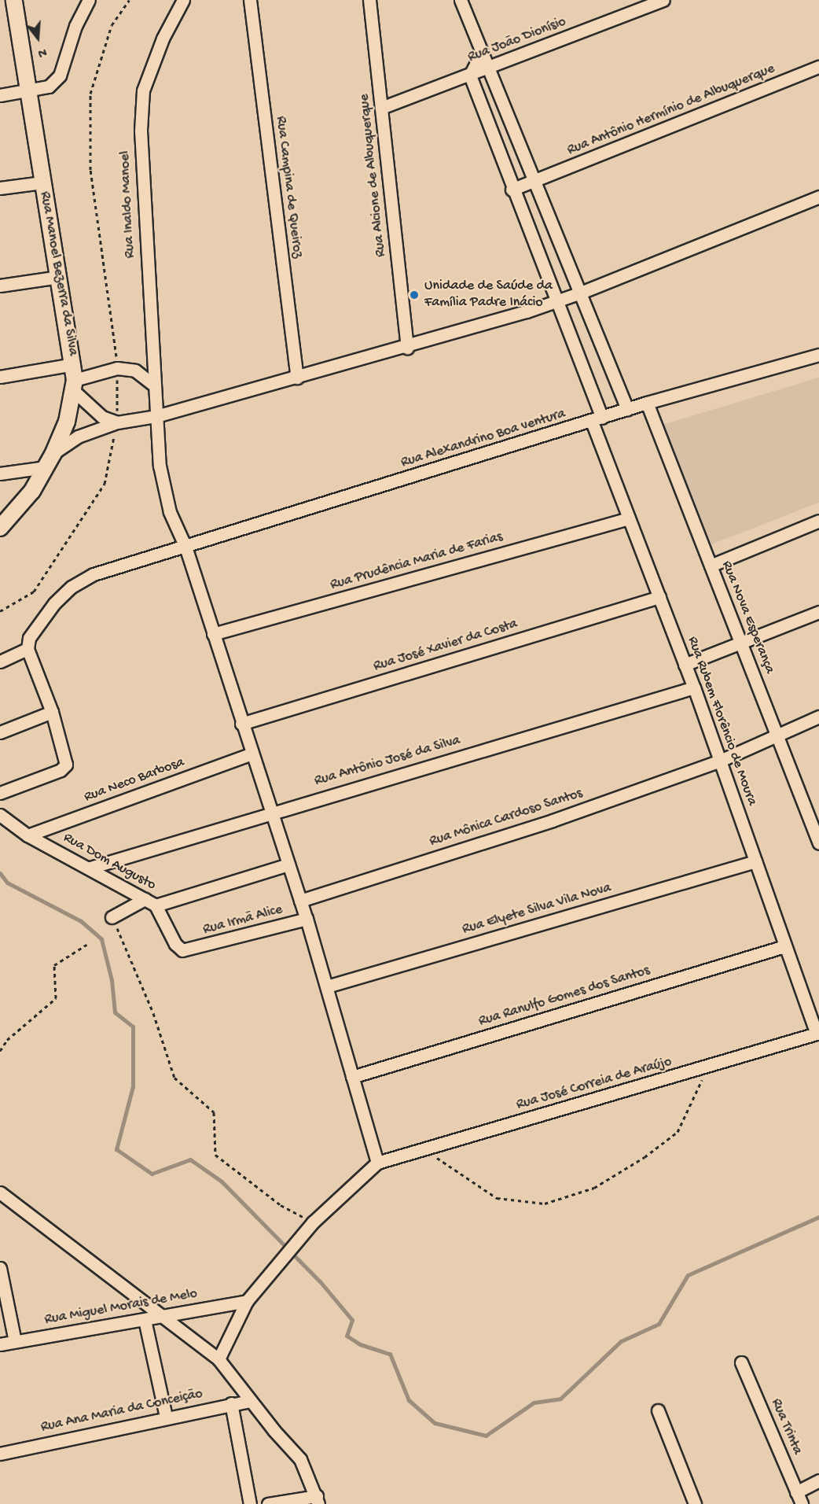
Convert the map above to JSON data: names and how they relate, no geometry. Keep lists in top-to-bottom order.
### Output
{
  "streets": {
    "street": [
      "Rua João Dionísio",
      "Rua Antônio Hermínio de Albuquerque",
      "Rua Alcione de Albuquerque",
      "Rua Campina de Queiroz",
      "Rua Inaldo Manoel",
      "Rua Manoel Bezerra da Silva",
      "Rua Alexandrino Boa ventura",
      "Rua Prudência Maria de Farias",
      "Rua Nova Esperança",
      "Rua José Xavier da Costa",
      "Rua Rubem Florêncio de Moura",
      "Rua Antônio José da Silva",
      "Rua Neco Barbosa",
      "Rua Mônica Cardoso Santos",
      "Rua Dom Augusto",
      "Rua Elyete Silva Vila Nova",
      "Rua Irmã Alice",
      "Rua Ranulfo Gomes dos Santos",
      "Rua José Correia de Araújo",
      "Rua Miguel Morais de Melo",
      "Rua Ana Maria da Conceição",
      "Rua Trinta"
    ]
  },
  "crossings": [
    ["Rua João Dionísio", "Rua Alcione de Albuquerque"],
    ["Rua João Dionísio", "Rua Rubem Florêncio de Moura"],
    ["Rua Antônio Hermínio de Albuquerque", "Rua Rubem Florêncio de Moura"],
    ["Rua Inaldo Manoel", "Rua Alexandrino Boa ventura"],
    ["Rua Inaldo Manoel", "Rua Prudência Maria de Farias"],
    ["Rua Inaldo Manoel", "Rua José Xavier da Costa"],
    ["Rua Inaldo Manoel", "Rua Antônio José da Silva"],
    ["Rua Inaldo Manoel", "Rua Neco Barbosa"],
    ["Rua Inaldo Manoel", "Rua Mônica Cardoso Santos"],
    ["Rua Inaldo Manoel", "Rua Elyete Silva Vila Nova"],
    ["Rua Inaldo Manoel", "Rua Irmã Alice"],
    ["Rua Inaldo Manoel", "Rua Ranulfo Gomes dos Santos"],
    ["Rua Inaldo Manoel", "Rua José Correia de Araújo"],
    ["Rua Alexandrino Boa ventura", "Rua Nova Esperança"],
    ["Rua Alexandrino Boa ventura", "Rua Rubem Florêncio de Moura"],
    ["Rua Prudência Maria de Farias", "Rua Rubem Florêncio de Moura"],
    ["Rua Nova Esperança", "Rua Mônica Cardoso Santos"],
    ["Rua José Xavier da Costa", "Rua Rubem Florêncio de Moura"],
    ["Rua Rubem Florêncio de Moura", "Rua Antônio José da Silva"],
    ["Rua Rubem Florêncio de Moura", "Rua Mônica Cardoso Santos"],
    ["Rua Rubem Florêncio de Moura", "Rua Elyete Silva Vila Nova"],
    ["Rua Rubem Florêncio de Moura", "Rua Ranulfo Gomes dos Santos"],
    ["Rua Rubem Florêncio de Moura", "Rua José Correia de Araújo"],
    ["Rua Antônio José da Silva", "Rua Dom Augusto"],
    ["Rua Neco Barbosa", "Rua Dom Augusto"],
    ["Rua Dom Augusto", "Rua Irmã Alice"]
  ],
  "places": ["Unidade de Saúde da Família Padre Inácio"],
  "north": "bottom"
}
